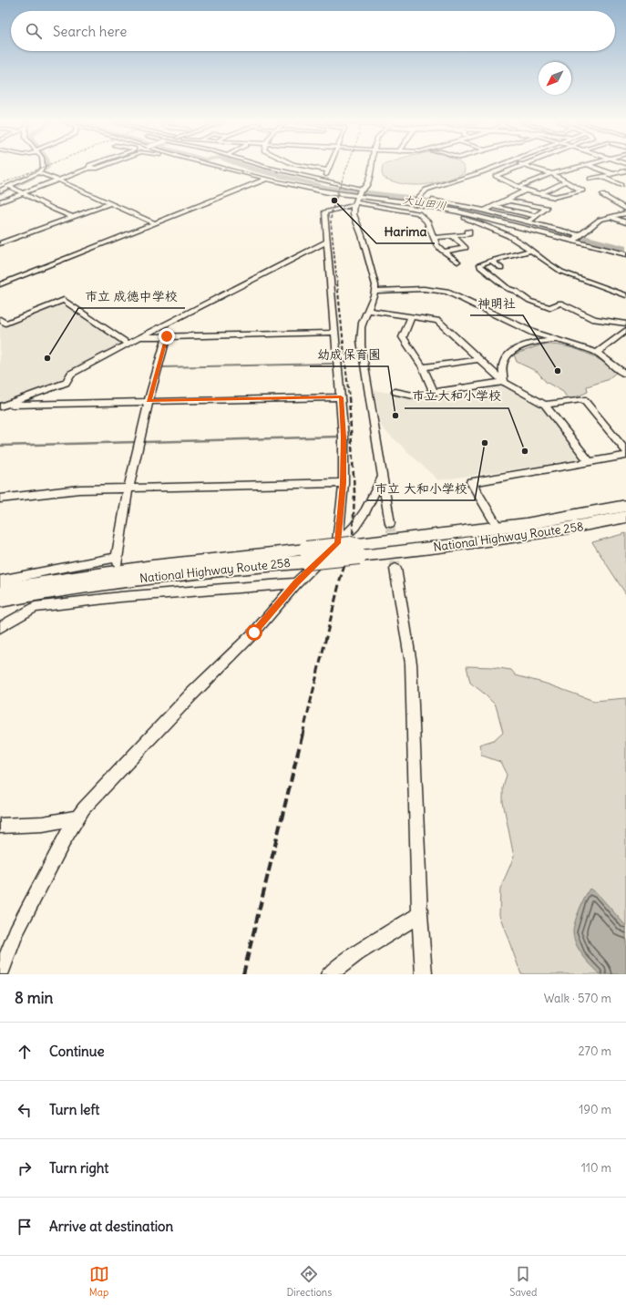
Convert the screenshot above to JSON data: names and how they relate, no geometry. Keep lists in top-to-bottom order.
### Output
{
  "streets": {
    "highway": ["National Highway Route 258"]
  },
  "water": ["大山田川"],
  "places": [
    "Harima",
    "市立 成徳中学校",
    "神明社",
    "幼成保育園",
    "市立 大和小学校",
    "市立大和小学校"
  ],
  "north": "bottom left",
  "page": {
    "search": "Search here",
    "heading": ["8 min", "Walk · 570 m"],
    "list": [
      ["Continue", "270 m"],
      ["Turn left", "190 m"],
      ["Turn right", "110 m"],
      "Arrive at destination"
    ],
    "nav": ["Map", "Directions", "Saved"]
  }
}
